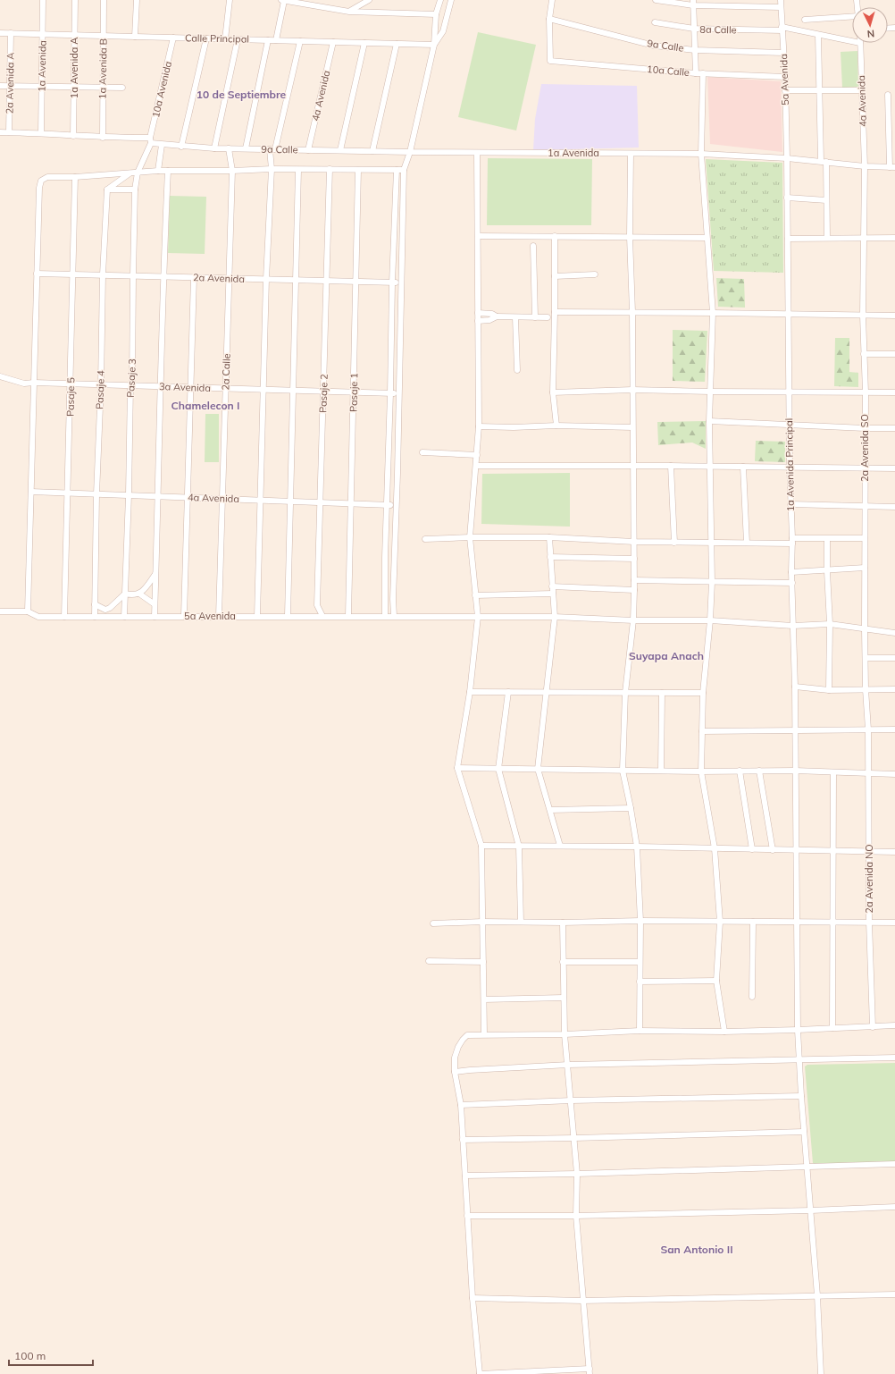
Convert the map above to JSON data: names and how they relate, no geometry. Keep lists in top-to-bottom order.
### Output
{
  "streets": {
    "street": [
      "8a Calle",
      "Calle Principal",
      "9a Calle",
      "1a Avenida",
      "1a Avenida A",
      "1a Avenida B",
      "10a Calle",
      "5a Avenida",
      "2a Avenida A",
      "10a Avenida",
      "4a Avenida",
      "2a Avenida",
      "2a Calle",
      "Pasaje 3",
      "3a Avenida",
      "Pasaje 4",
      "Pasaje 1",
      "Pasaje 2",
      "Pasaje 5",
      "2a Avenida SO",
      "1a Avenida Principal",
      "2a Avenida NO"
    ]
  },
  "crossings": [
    ["8a Calle", "5a Avenida"],
    ["Calle Principal", "1a Avenida"],
    ["Calle Principal", "1a Avenida A"],
    ["Calle Principal", "1a Avenida B"],
    ["Calle Principal", "2a Avenida A"],
    ["Calle Principal", "10a Avenida"],
    ["Calle Principal", "4a Avenida"],
    ["9a Calle", "1a Avenida"],
    ["9a Calle", "1a Avenida A"],
    ["9a Calle", "1a Avenida B"],
    ["9a Calle", "10a Calle"],
    ["9a Calle", "5a Avenida"],
    ["9a Calle", "2a Avenida A"],
    ["9a Calle", "10a Avenida"],
    ["9a Calle", "4a Avenida"],
    ["9a Calle", "2a Calle"],
    ["9a Calle", "Pasaje 3"],
    ["1a Avenida", "5a Avenida"],
    ["1a Avenida", "4a Avenida"],
    ["1a Avenida", "2a Avenida SO"],
    ["1a Avenida", "1a Avenida Principal"],
    ["10a Calle", "5a Avenida"],
    ["5a Avenida", "2a Calle"],
    ["5a Avenida", "Pasaje 3"],
    ["5a Avenida", "Pasaje 4"],
    ["5a Avenida", "Pasaje 1"],
    ["5a Avenida", "Pasaje 2"],
    ["5a Avenida", "Pasaje 5"],
    ["5a Avenida", "2a Avenida SO"],
    ["5a Avenida", "1a Avenida Principal"],
    ["10a Avenida", "Pasaje 3"],
    ["4a Avenida", "2a Calle"],
    ["4a Avenida", "Pasaje 3"],
    ["4a Avenida", "Pasaje 4"],
    ["4a Avenida", "Pasaje 1"],
    ["4a Avenida", "Pasaje 2"],
    ["4a Avenida", "Pasaje 5"],
    ["4a Avenida", "2a Avenida SO"],
    ["2a Avenida", "2a Calle"],
    ["2a Avenida", "Pasaje 3"],
    ["2a Avenida", "Pasaje 4"],
    ["2a Avenida", "Pasaje 1"],
    ["2a Avenida", "Pasaje 2"],
    ["2a Avenida", "Pasaje 5"],
    ["2a Calle", "3a Avenida"],
    ["Pasaje 3", "3a Avenida"],
    ["3a Avenida", "Pasaje 4"],
    ["3a Avenida", "Pasaje 1"],
    ["3a Avenida", "Pasaje 2"],
    ["3a Avenida", "Pasaje 5"],
    ["2a Avenida SO", "2a Avenida NO"]
  ],
  "districts": [
    "10 de Septiembre",
    "Chamelecon I",
    "Suyapa Anach",
    "San Antonio II"
  ],
  "scale_bar": "100 m",
  "north": "bottom"
}
